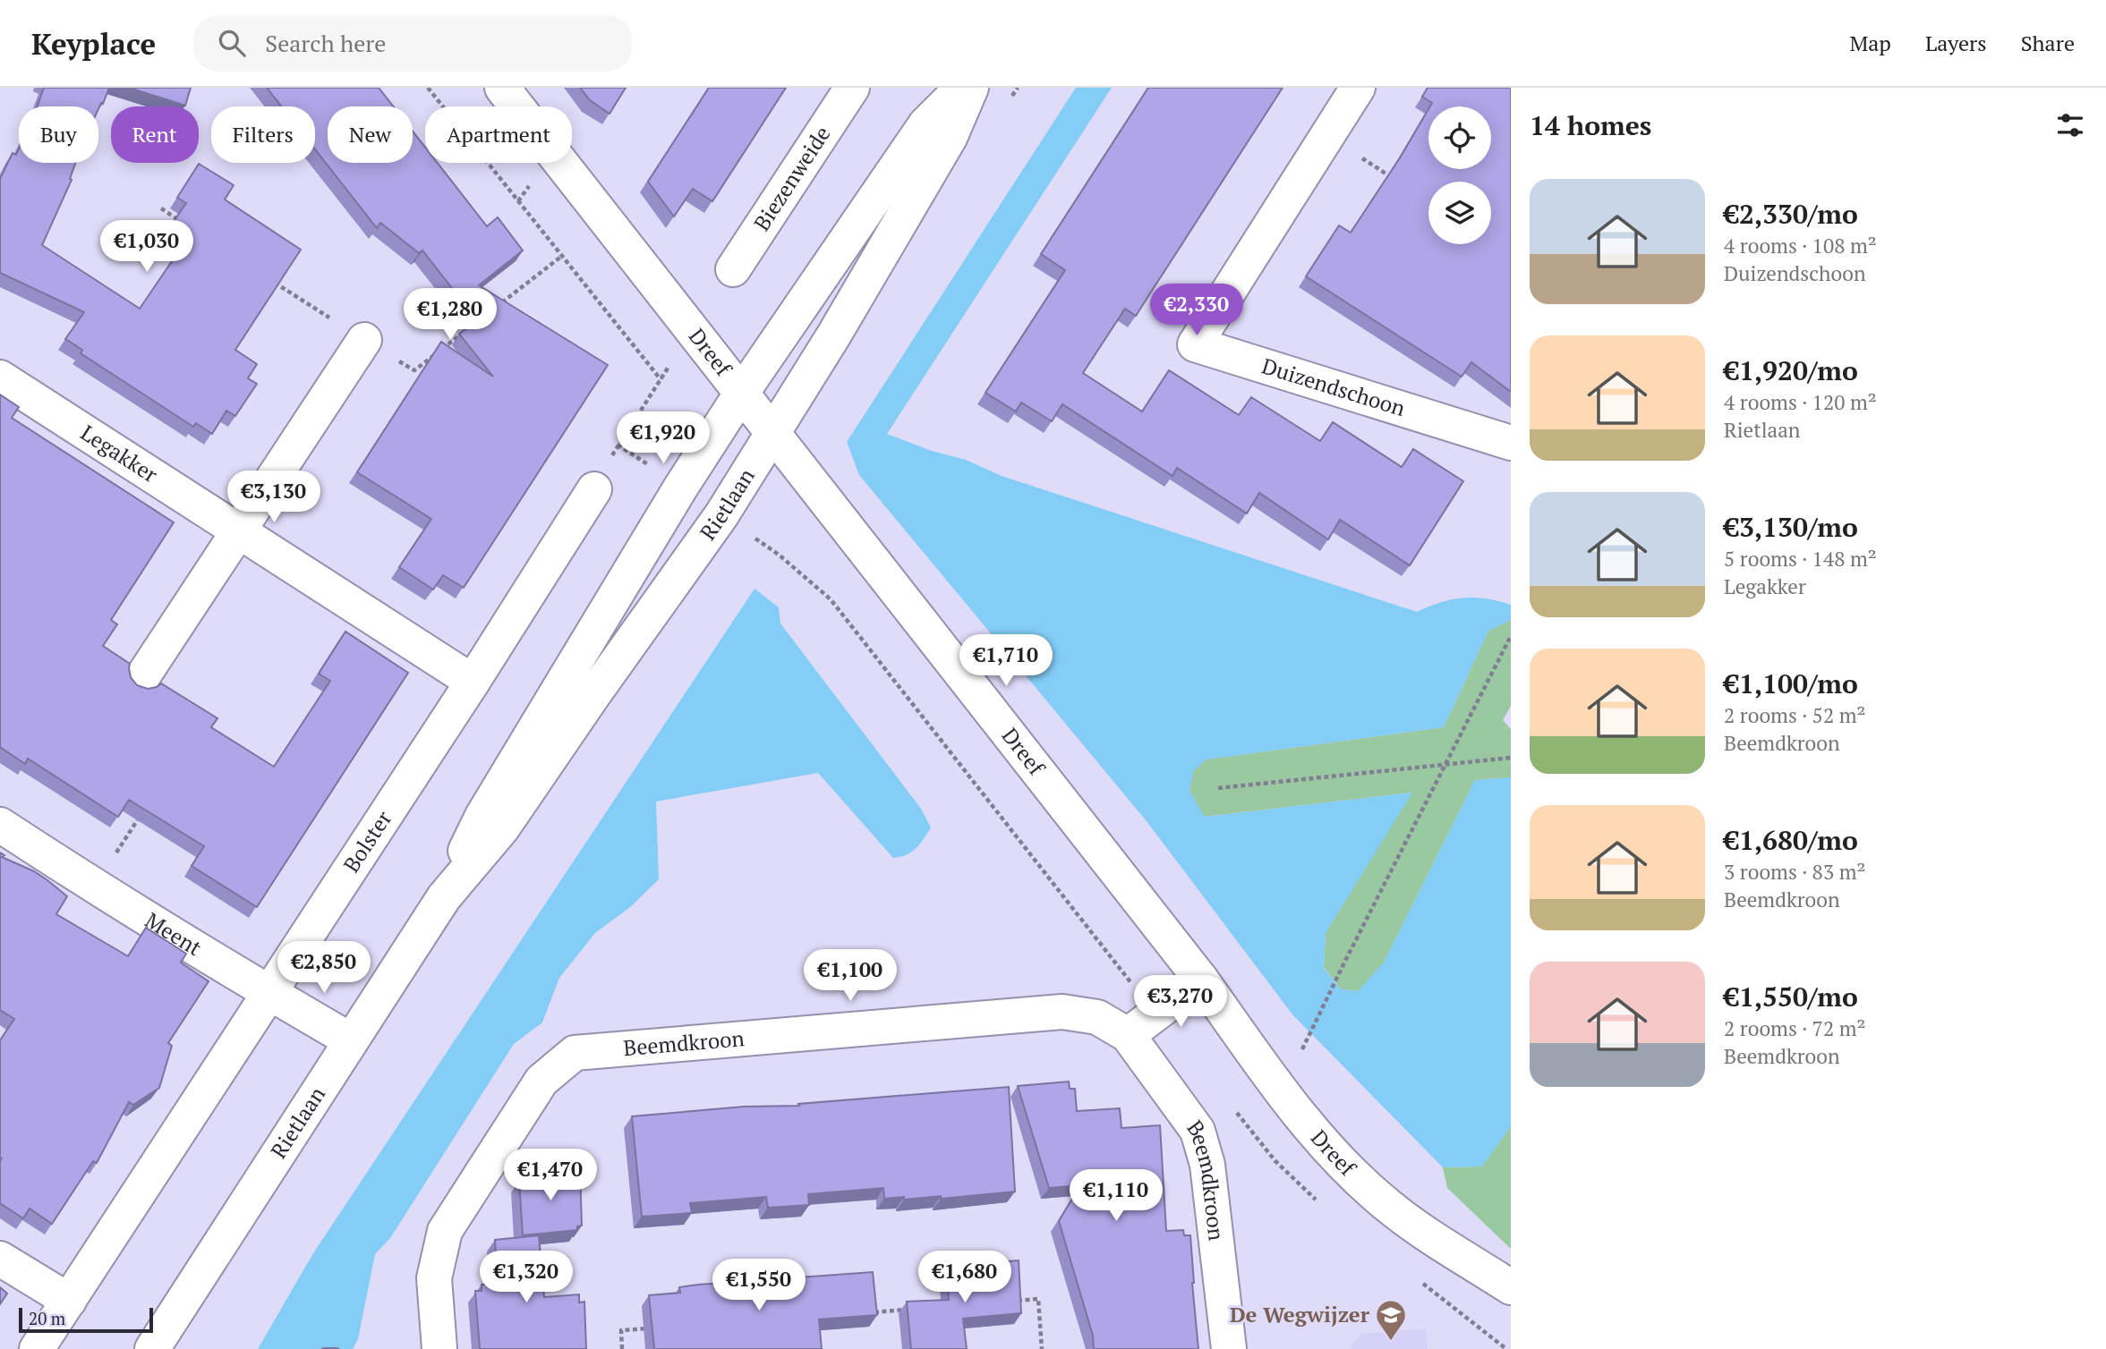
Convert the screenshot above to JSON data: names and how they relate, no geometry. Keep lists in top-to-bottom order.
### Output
{
  "streets": {
    "street": [
      "Biezenweide",
      "Dreef",
      "Duizendschoon",
      "Legakker",
      "Rietlaan",
      "Bolster",
      "Meent",
      "Beemdkroon"
    ]
  },
  "crossings": [
    ["Dreef", "Rietlaan"],
    ["Legakker", "Bolster"],
    ["Rietlaan", "Meent"],
    ["Bolster", "Meent"]
  ],
  "places": {
    "school or university": ["De Wegwijzer"]
  },
  "scale_bar": "20 m",
  "page": {
    "header": "Keyplace",
    "search": "Search here",
    "nav": ["Map", "Layers", "Share"],
    "heading": "14 homes",
    "chip": [
      "Buy",
      "Rent",
      "Filters",
      "New",
      "Apartment"
    ],
    "list": [
      {
        "name": "€2,330/mo",
        "note": "4 rooms · 108 m² · Duizendschoon"
      },
      {
        "name": "€1,920/mo",
        "note": "4 rooms · 120 m² · Rietlaan"
      },
      {
        "name": "€3,130/mo",
        "note": "5 rooms · 148 m² · Legakker"
      },
      {
        "name": "€1,100/mo",
        "note": "2 rooms · 52 m² · Beemdkroon"
      },
      {
        "name": "€1,680/mo",
        "note": "3 rooms · 83 m² · Beemdkroon"
      },
      {
        "name": "€1,550/mo",
        "note": "2 rooms · 72 m² · Beemdkroon"
      }
    ],
    "price": [
      "€1,030",
      "€2,330",
      "€1,280",
      "€1,920",
      "€3,130",
      "€1,710",
      "€2,850",
      "€1,100",
      "€3,270",
      "€1,470",
      "€1,110",
      "€1,320",
      "€1,680",
      "€1,550"
    ],
    "scale": "20 m"
  }
}
